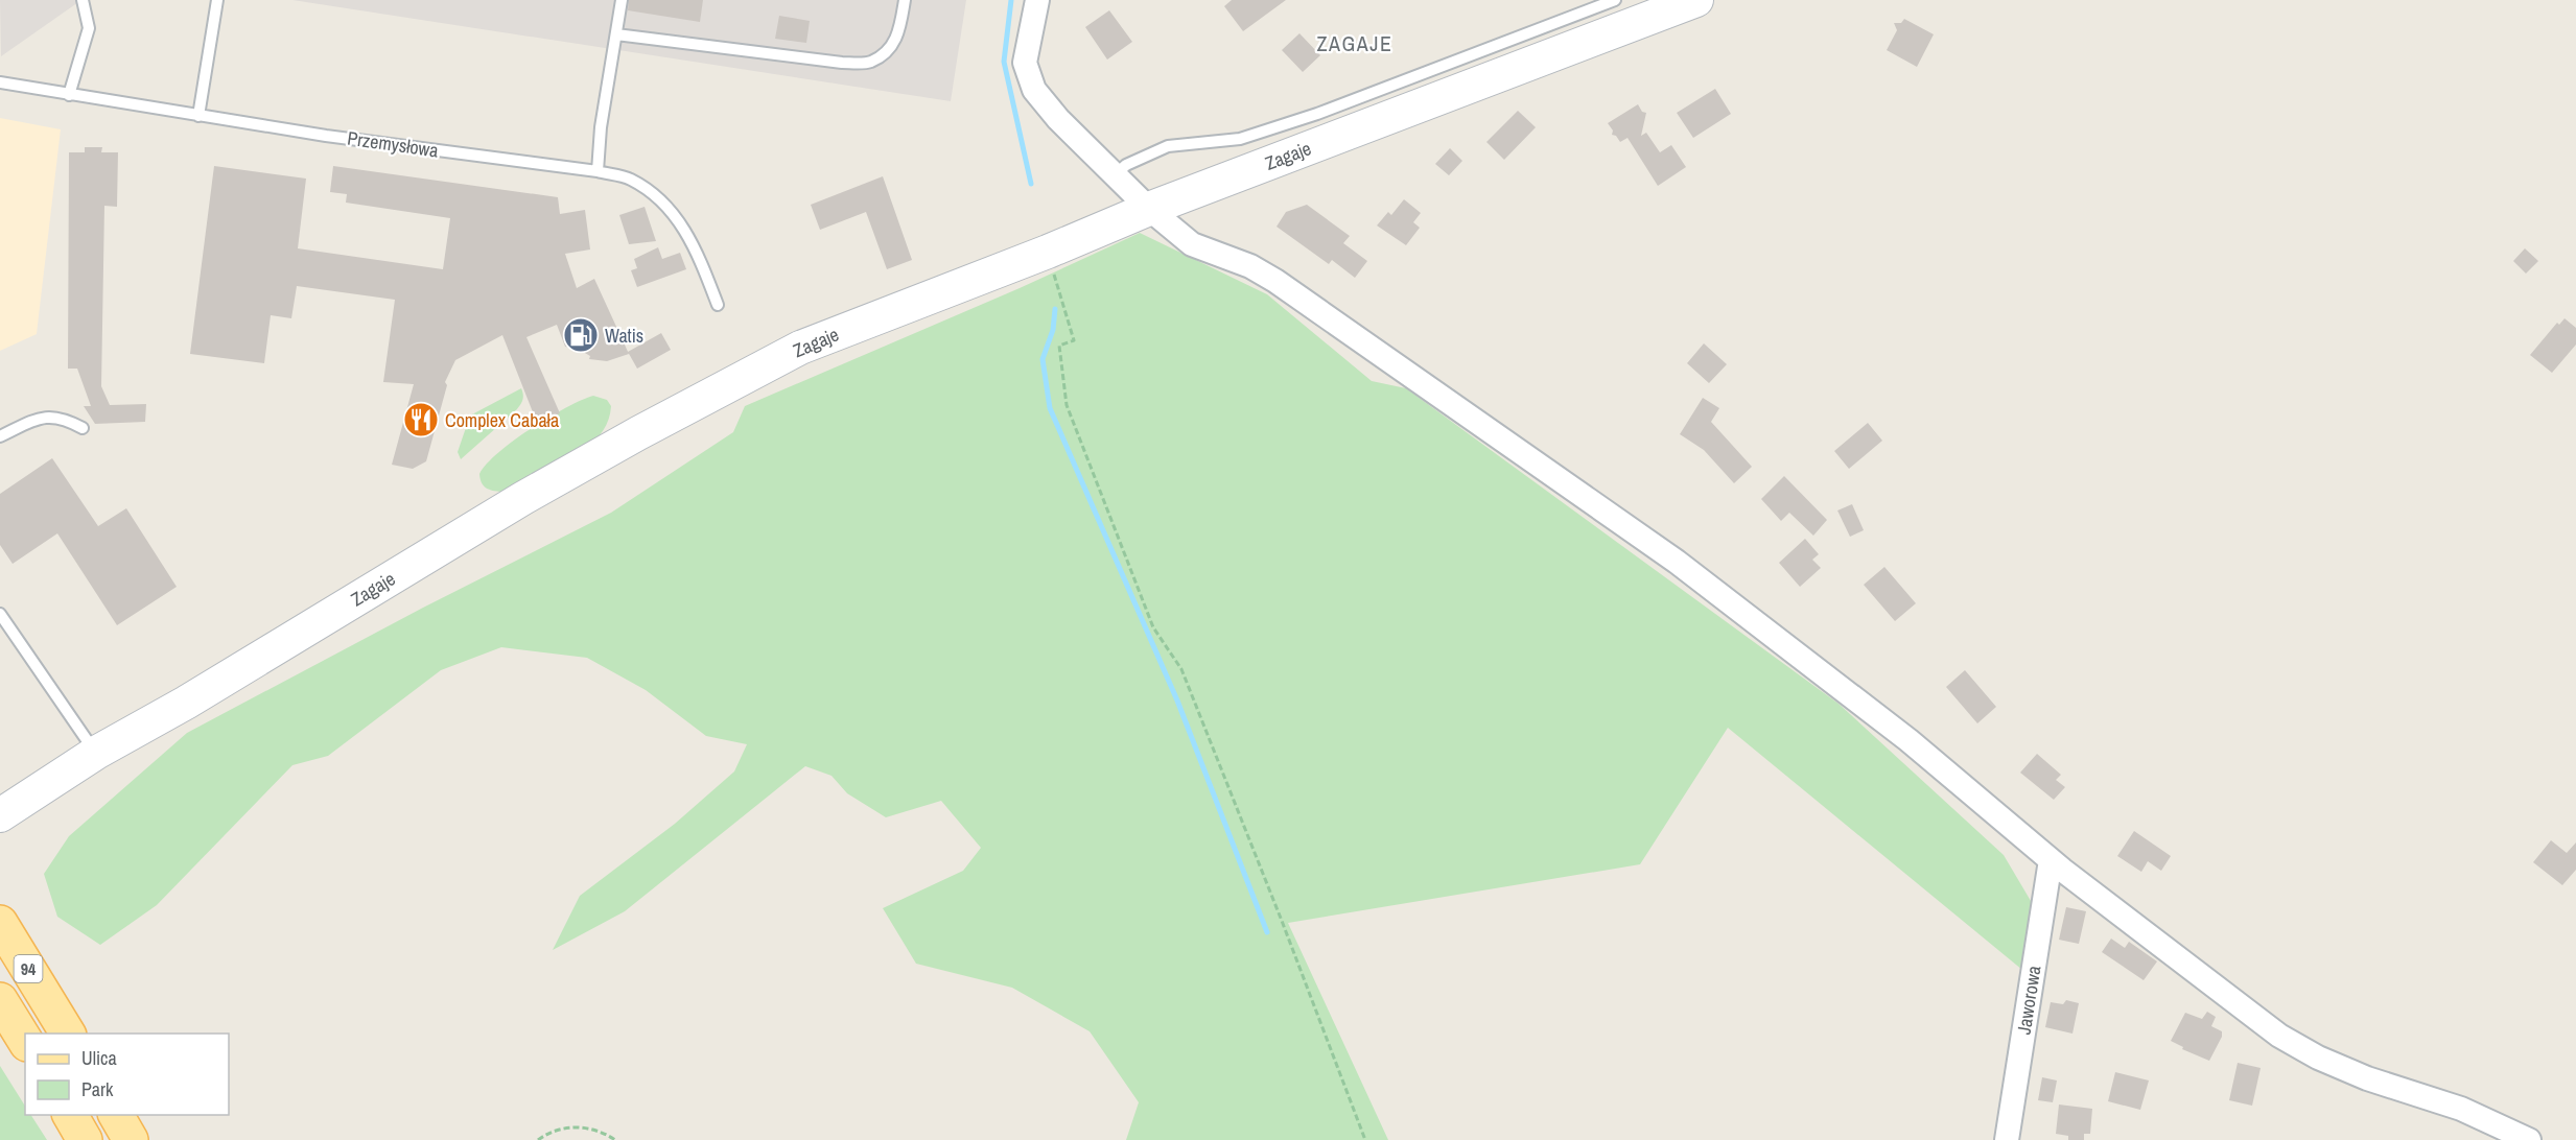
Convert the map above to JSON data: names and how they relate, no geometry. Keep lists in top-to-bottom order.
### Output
{
  "streets": {
    "main road": ["Zagaje", "94"],
    "street": ["Jaworowa"],
    "lane": ["Przemysłowa"]
  },
  "districts": ["ZAGAJE"],
  "places": {
    "fuel station": ["Watis"],
    "restaurant": ["Complex Cabała"]
  },
  "legend": ["Ulica", "Park"]
}
